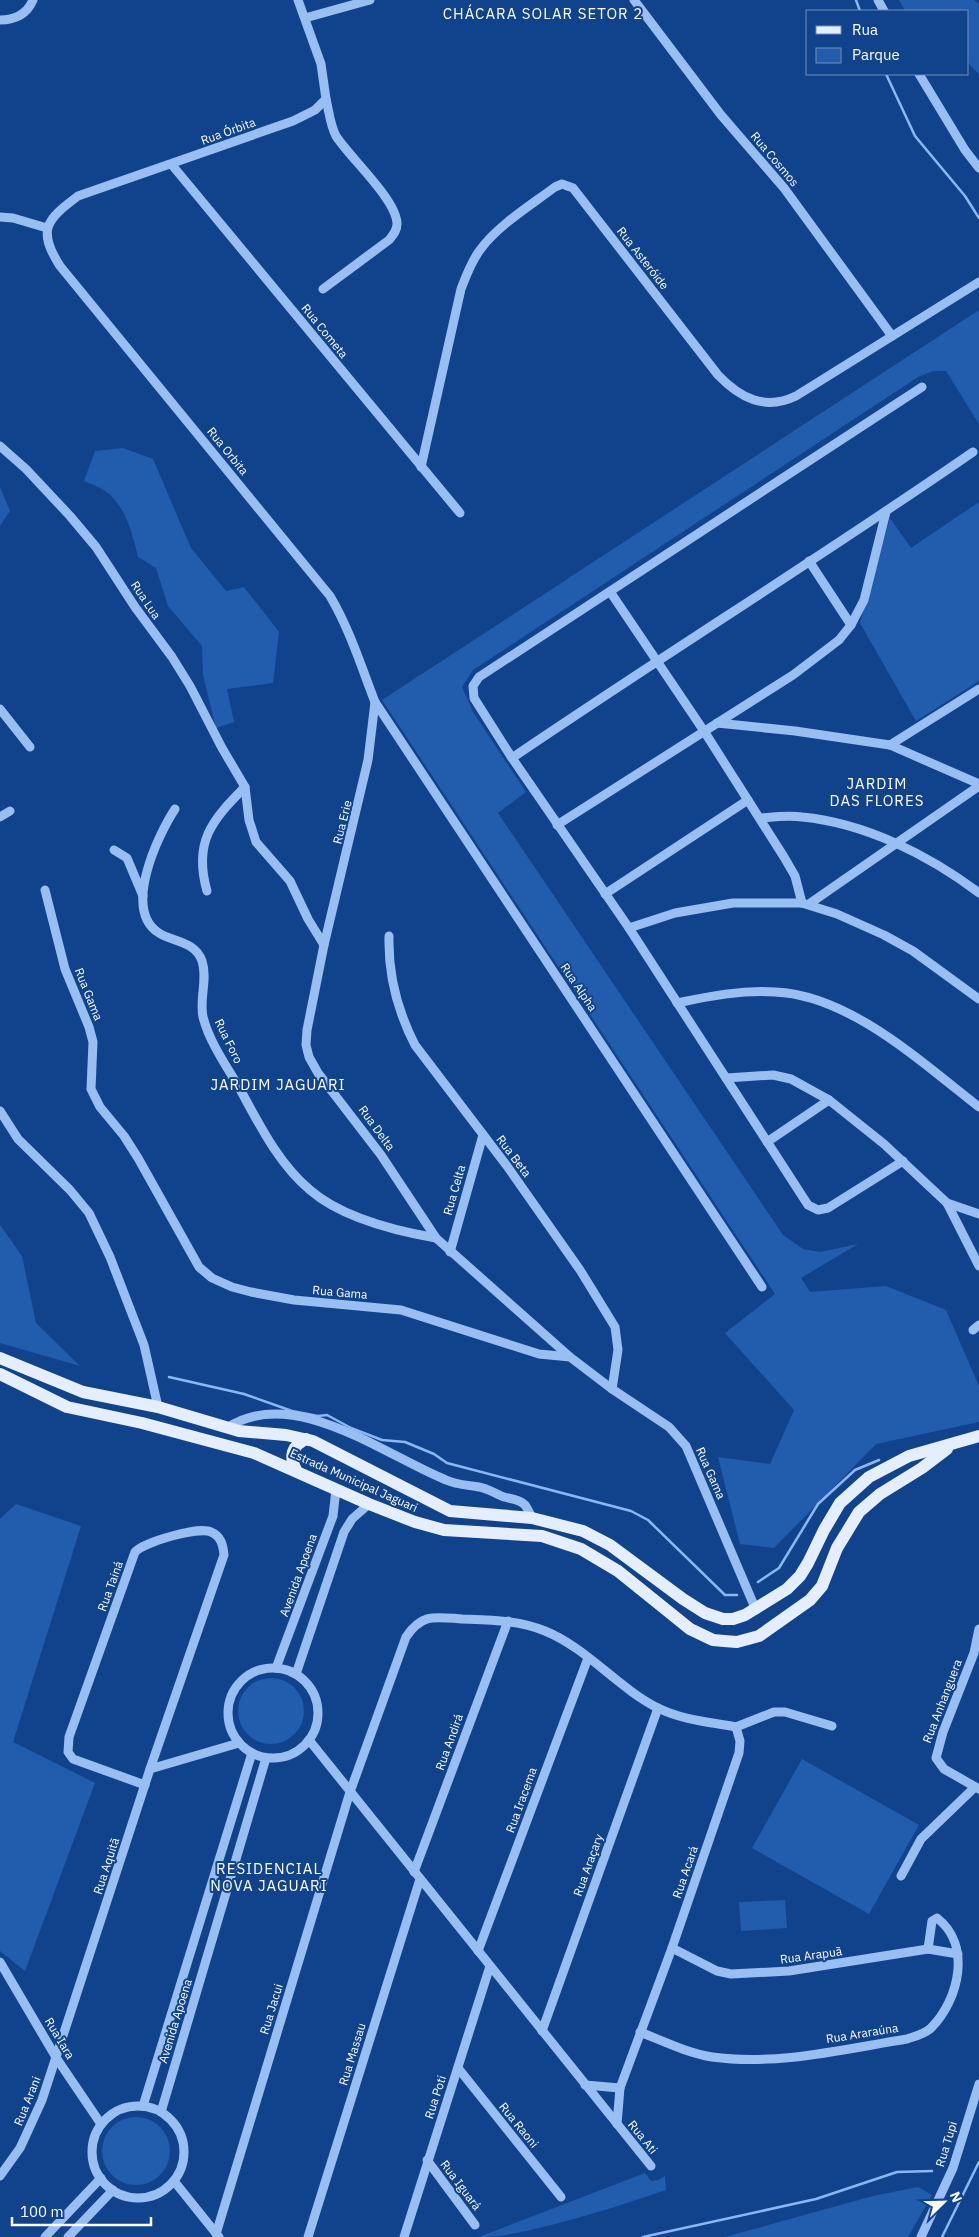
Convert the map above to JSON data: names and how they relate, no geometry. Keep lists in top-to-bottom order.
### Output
{
  "streets": {
    "main road": ["Estrada Municipal Jaguari"],
    "street": [
      "Rua Órbita",
      "Rua Cosmos",
      "Rua Asteróide",
      "Rua Cometa",
      "Rua Orbita",
      "Rua Lua",
      "Rua Erie",
      "Rua Alpha",
      "Rua Gama",
      "Rua Foro",
      "Rua Delta",
      "Rua Beta",
      "Rua Celta",
      "Avenida Apoena",
      "Rua Tainá",
      "Rua Anhanguera",
      "Rua Andirá",
      "Rua Iracema",
      "Rua Araçary",
      "Rua Aquitã",
      "Rua Acará",
      "Rua Arapuã",
      "Rua Jacui",
      "Rua Araraúna",
      "Rua Iara",
      "Rua Massau",
      "Rua Poti",
      "Rua Arani",
      "Rua Raoni",
      "Rua Ati",
      "Rua Tupi",
      "Rua Iguará"
    ]
  },
  "crossings": [
    ["Rua Órbita", "Rua Cometa"],
    ["Rua Órbita", "Rua Orbita"],
    ["Rua Cosmos", "Rua Asteróide"],
    ["Rua Asteróide", "Rua Cometa"],
    ["Rua Orbita", "Rua Erie"],
    ["Rua Orbita", "Rua Alpha"],
    ["Rua Erie", "Rua Alpha"],
    ["Rua Erie", "Rua Delta"],
    ["Rua Gama", "Rua Delta"],
    ["Rua Gama", "Rua Beta"],
    ["Rua Gama", "Estrada Municipal Jaguari"],
    ["Rua Foro", "Rua Delta"],
    ["Rua Delta", "Rua Celta"],
    ["Rua Beta", "Rua Celta"],
    ["Estrada Municipal Jaguari", "Avenida Apoena"],
    ["Avenida Apoena", "Rua Iara"],
    ["Rua Tainá", "Rua Aquitã"],
    ["Rua Andirá", "Rua Massau"],
    ["Rua Aquitã", "Rua Iara"],
    ["Rua Aquitã", "Rua Arani"],
    ["Rua Acará", "Rua Arapuã"],
    ["Rua Acará", "Rua Araraúna"],
    ["Rua Acará", "Rua Ati"],
    ["Rua Arapuã", "Rua Araraúna"],
    ["Rua Iara", "Rua Arani"],
    ["Rua Poti", "Rua Raoni"],
    ["Rua Poti", "Rua Iguará"]
  ],
  "districts": [
    "CHÁCARA SOLAR SETOR 2",
    "JARDIM DAS FLORES",
    "JARDIM JAGUARI",
    "RESIDENCIAL NOVA JAGUARI"
  ],
  "legend": ["Rua", "Parque"],
  "scale_bar": "100 m",
  "north": "top right"
}
